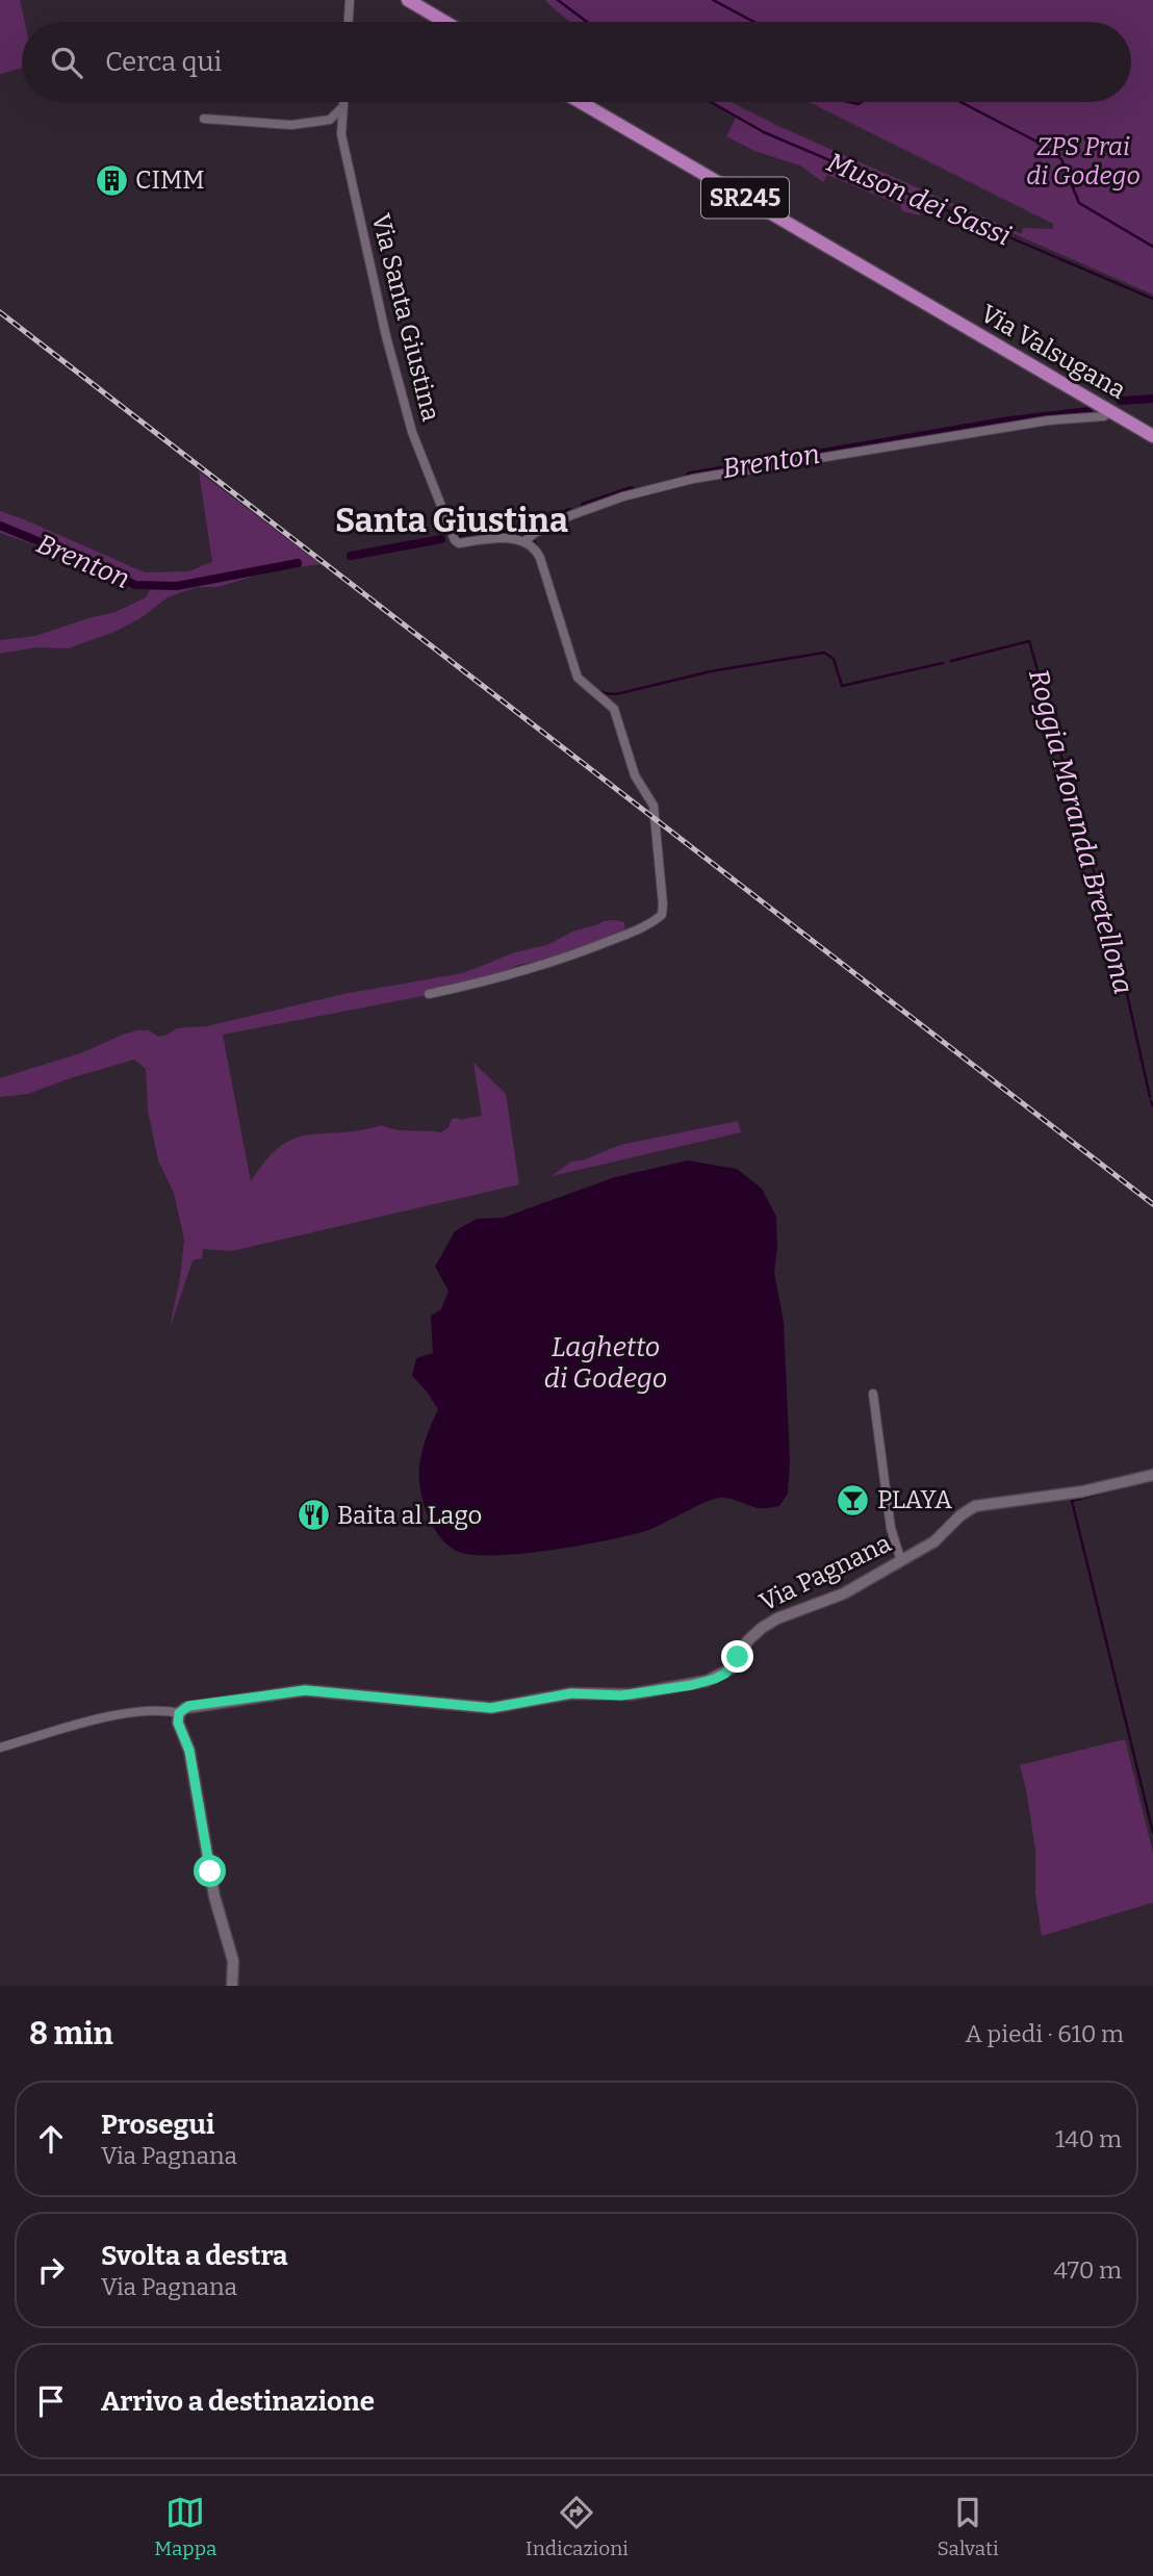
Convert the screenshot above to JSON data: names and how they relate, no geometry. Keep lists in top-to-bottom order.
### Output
{
  "streets": {
    "main road": ["SR245", "Via Valsugana"],
    "street": ["Via Santa Giustina", "Via Pagnana"]
  },
  "crossings": [
    ["SR245", "Via Valsugana"]
  ],
  "districts": ["Santa Giustina"],
  "water": [
    "Muson dei Sassi",
    "Brenton",
    "Roggia Moranda Bretellona",
    "Laghetto di Godego"
  ],
  "parks": ["ZPS Prai di Godego"],
  "places": {
    "building": ["CIMM"],
    "bar": ["PLAYA"],
    "restaurant": ["Baita al Lago"]
  },
  "page": {
    "search": "Cerca qui",
    "heading": ["8 min", "A piedi · 610 m"],
    "list": [
      ["Prosegui", "Via Pagnana", "140 m"],
      ["Svolta a destra", "Via Pagnana", "470 m"],
      "Arrivo a destinazione"
    ],
    "nav": ["Mappa", "Indicazioni", "Salvati"]
  }
}
